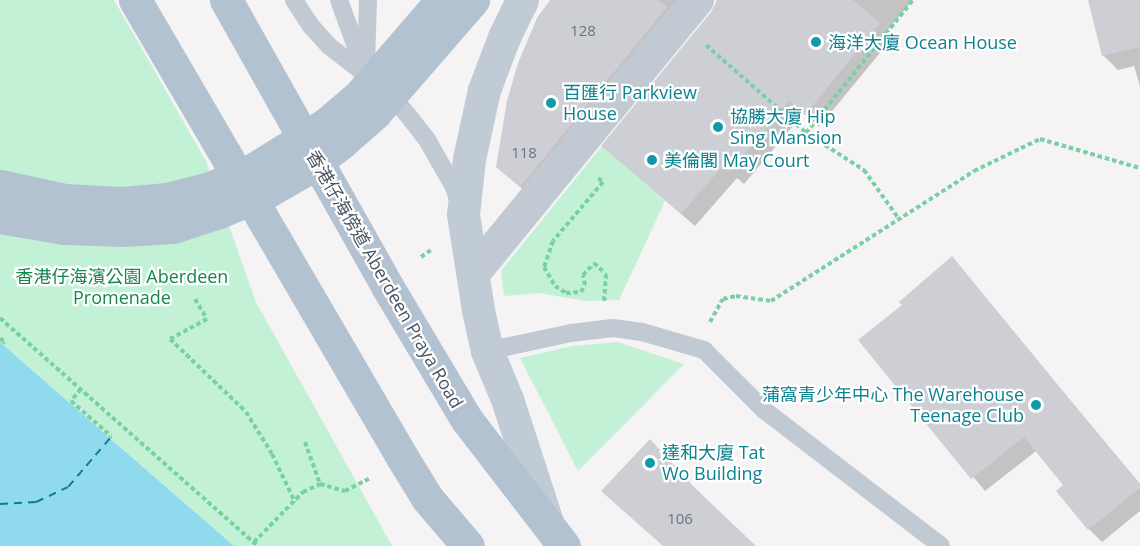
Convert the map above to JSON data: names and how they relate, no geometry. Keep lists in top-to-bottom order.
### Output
{
  "streets": {
    "main road": ["香港仔海傍道 Aberdeen Praya Road"]
  },
  "parks": ["香港仔海濱公園 Aberdeen Promenade"],
  "places": [
    "海洋大廈 Ocean House",
    "百匯行 Parkview House",
    "協勝大廈 Hip Sing Mansion",
    "美倫閣 May Court",
    "蒲窩青少年中心 The Warehouse Teenage Club",
    "達和大廈 Tat Wo Building"
  ],
  "house_numbers": ["128", "118", "106"]
}
